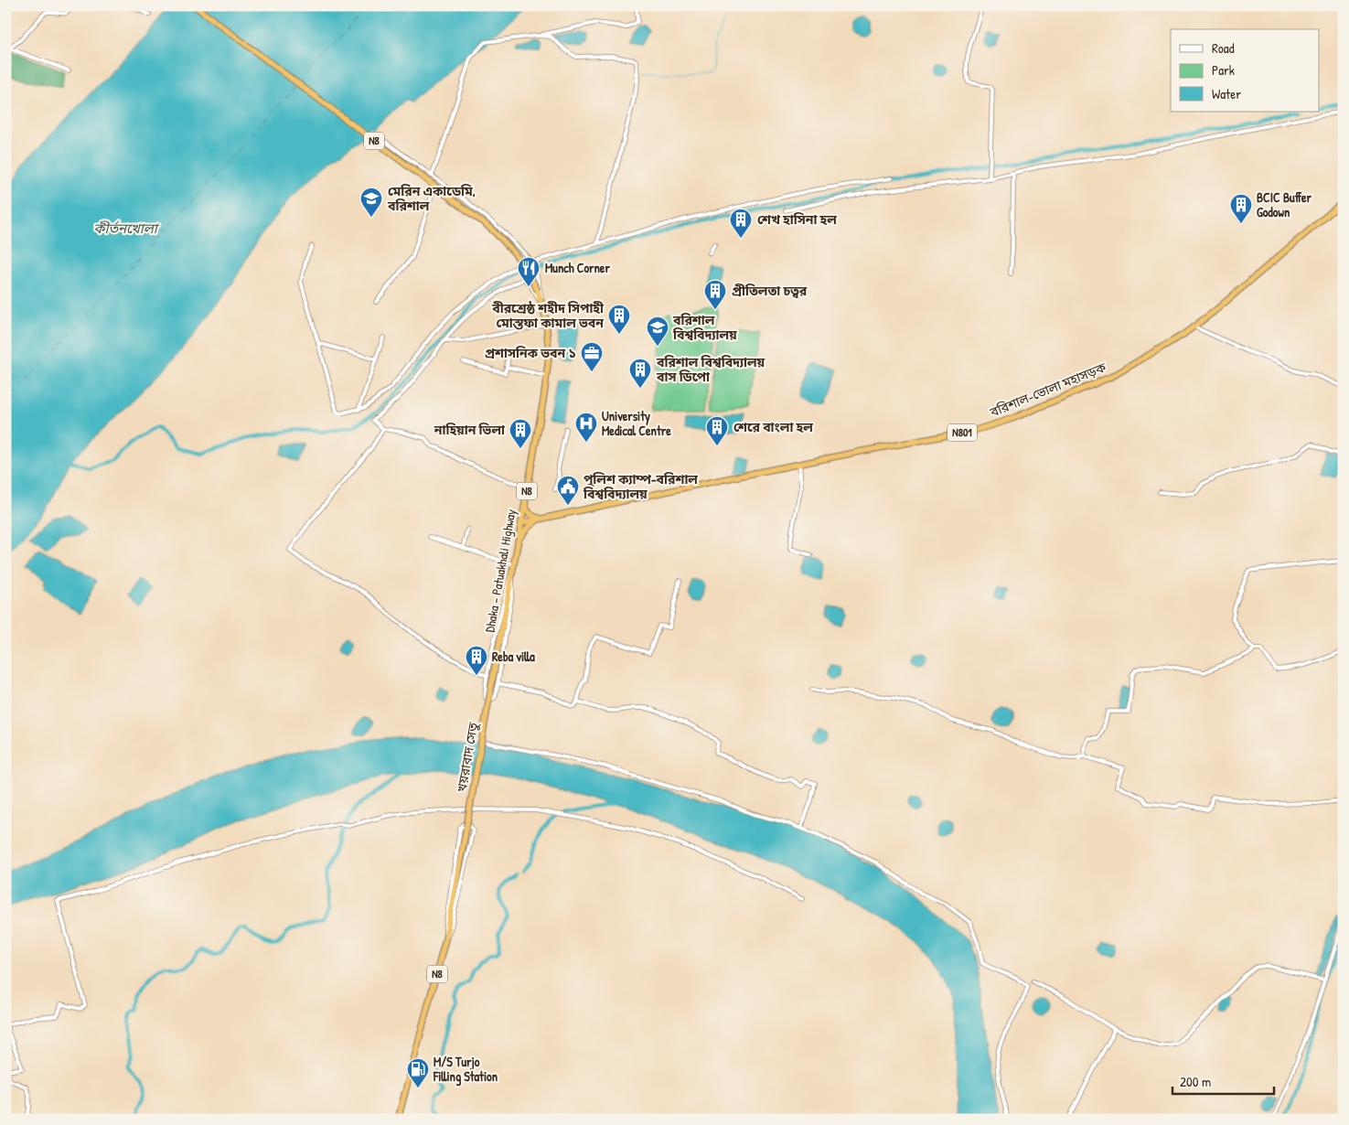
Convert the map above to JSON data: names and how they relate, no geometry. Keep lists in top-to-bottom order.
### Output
{
  "streets": {
    "highway": [
      "N8",
      "বরিশাল-ভোলা মহাসড়ক",
      "N801",
      "Dhaka - Patuakhali Highway",
      "খয়রাবাদ সেতু"
    ]
  },
  "crossings": [
    ["N8", "খয়রাবাদ সেতু"],
    ["বরিশাল-ভোলা মহাসড়ক", "Dhaka - Patuakhali Highway"],
    ["Dhaka - Patuakhali Highway", "খয়রাবাদ সেতু"]
  ],
  "water": ["কীর্তনখোলা"],
  "places": {
    "school or university": ["মেরিন একাডেমি, বরিশাল", "বরিশাল বিশ্ববিদ্যালয়"],
    "building": [
      "BCIC Buffer Godown",
      "শেখ হাসিনা হল",
      "প্রীতিলতা চত্বর",
      "বীরশ্রেষ্ঠ শহীদ সিপাহী মোস্তফা কামাল ভবন",
      "বরিশাল বিশ্ববিদ্যালয় বাস ডিপো",
      "শেরে বাংলা হল",
      "নাহিয়ান ভিলা",
      "Reba villa"
    ],
    "restaurant": ["Munch Corner"],
    "office": ["প্রশাসনিক ভবন ১"],
    "hospital": ["University Medical Centre"],
    "public building": ["পুলিশ ক্যাম্প-বরিশাল বিশ্ববিদ্যালয়"],
    "fuel station": ["M/S Turjo Filling Station"]
  },
  "legend": ["Road", "Park", "Water"],
  "scale_bar": "200 m"
}
